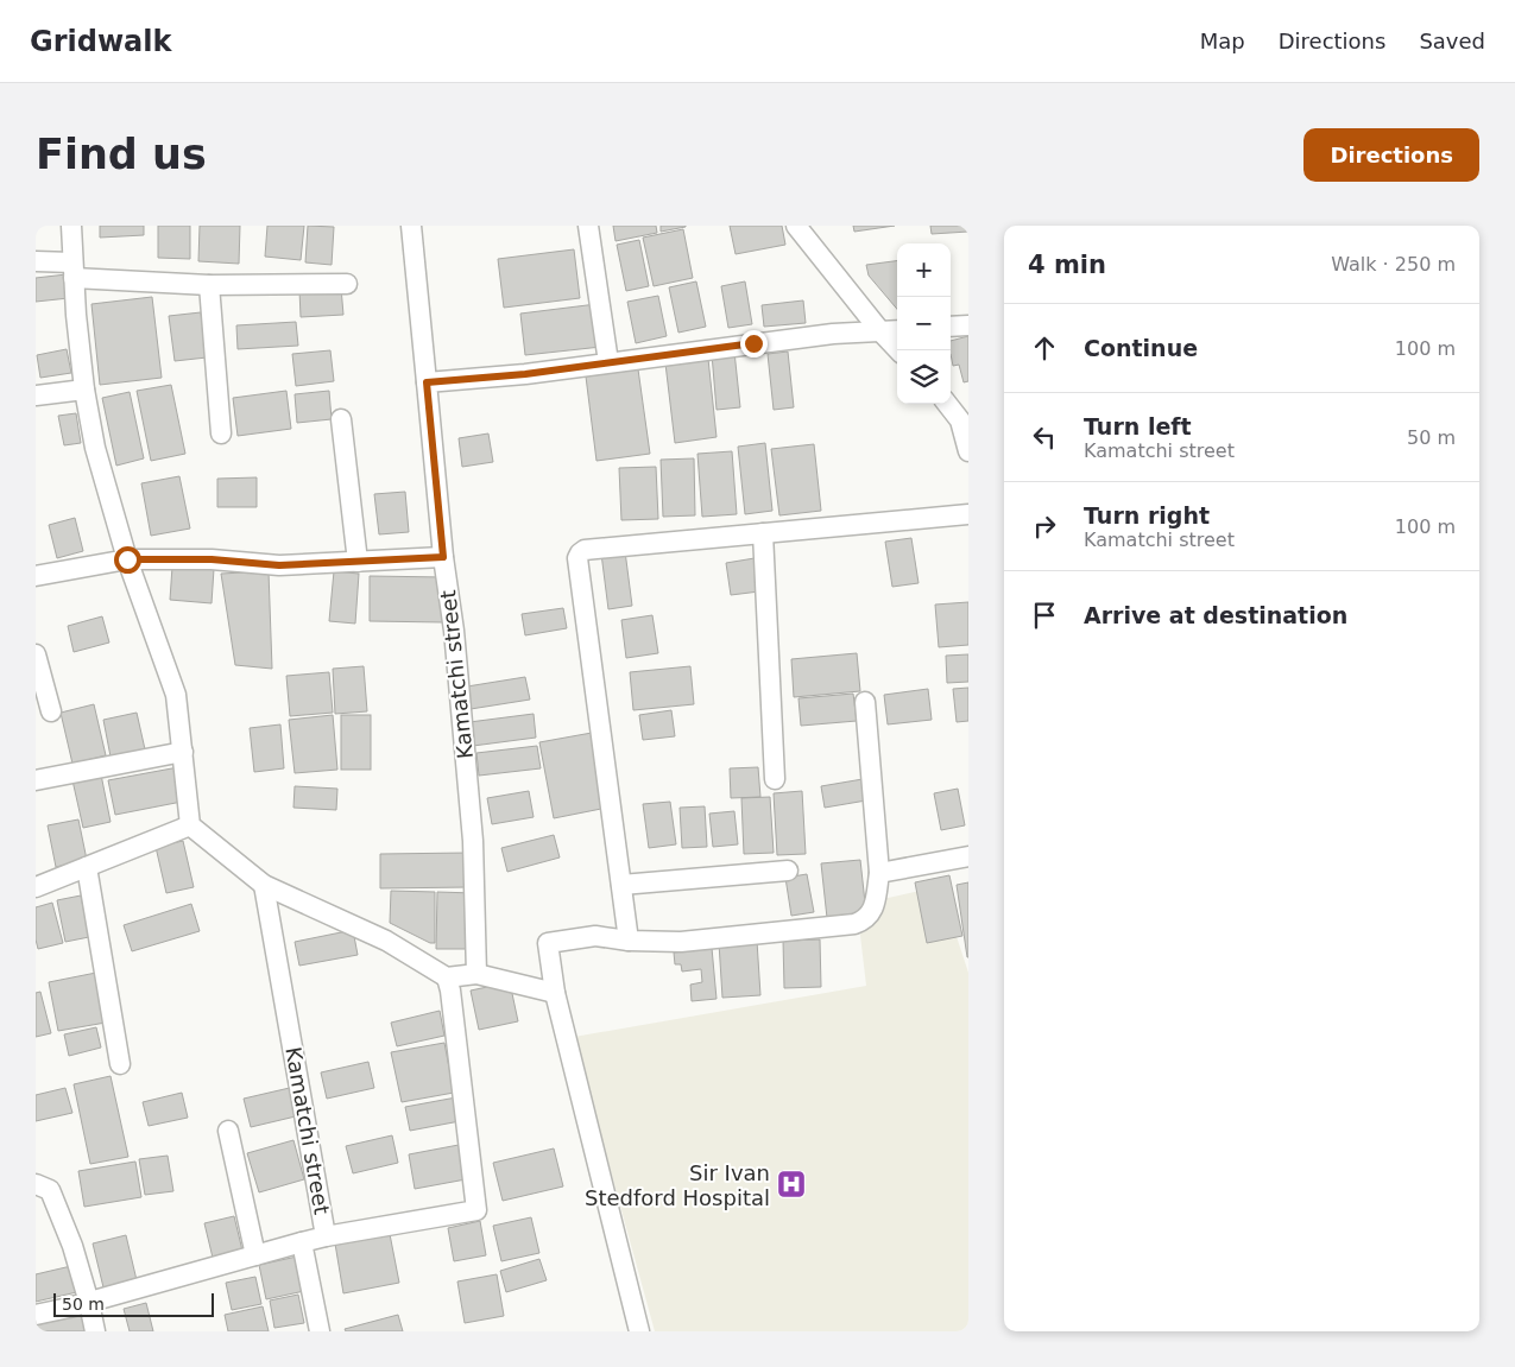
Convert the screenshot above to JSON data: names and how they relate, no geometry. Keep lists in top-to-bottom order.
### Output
{
  "streets": {
    "street": ["Kamatchi street"]
  },
  "places": {
    "hospital": ["Sir Ivan Stedford Hospital"]
  },
  "scale_bar": "50 m",
  "page": {
    "header": "Gridwalk",
    "nav": ["Map", "Directions", "Saved"],
    "buttons": "Directions",
    "title": "Find us",
    "heading": ["4 min", "Walk · 250 m"],
    "map_buttons": ["+", "−"],
    "list": [
      ["Continue", "100 m"],
      ["Turn left", "Kamatchi street", "50 m"],
      ["Turn right", "Kamatchi street", "100 m"],
      "Arrive at destination"
    ],
    "scale": "50 m"
  }
}
